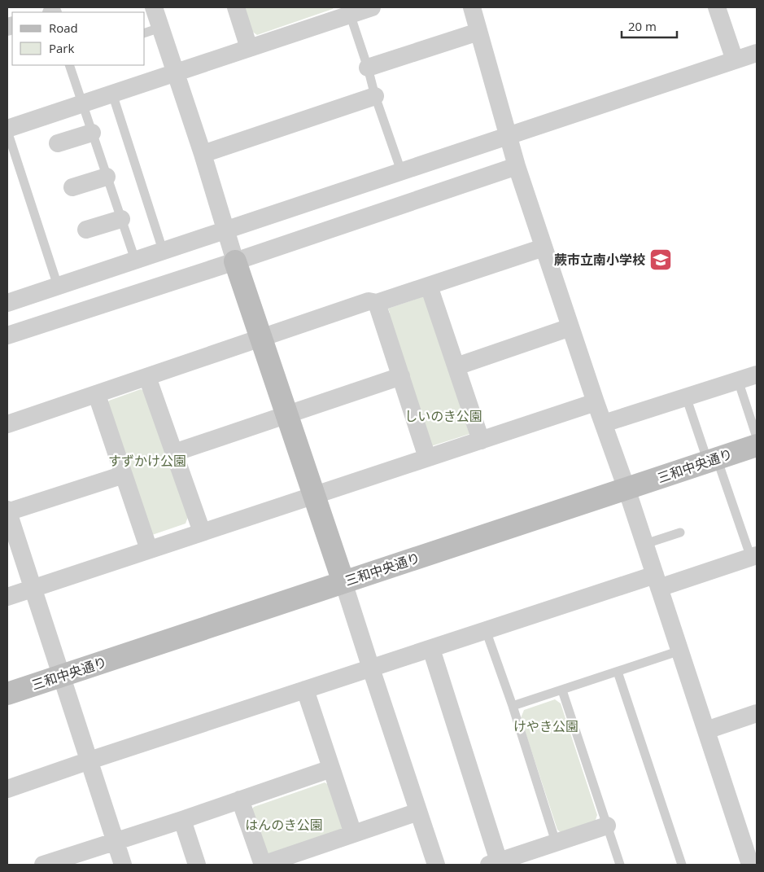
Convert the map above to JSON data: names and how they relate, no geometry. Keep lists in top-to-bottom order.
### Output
{
  "streets": {
    "street": ["三和中央通り"]
  },
  "parks": [
    "しいのき公園",
    "すずかけ公園",
    "けやき公園",
    "はんのき公園"
  ],
  "places": {
    "school or university": ["蕨市立南小学校"]
  },
  "legend": ["Road", "Park"],
  "scale_bar": "20 m"
}
